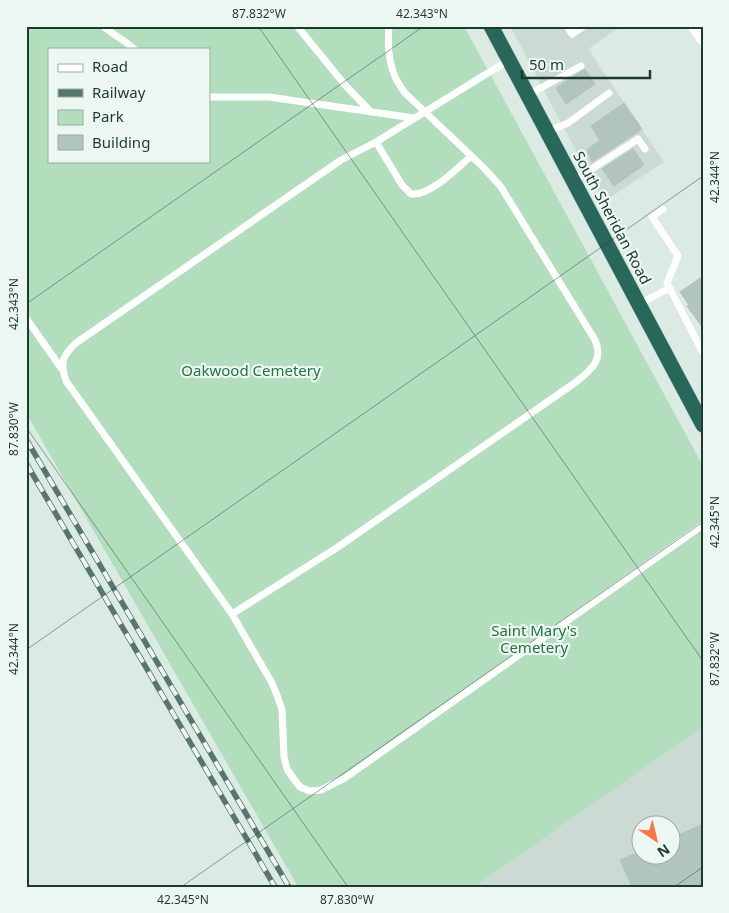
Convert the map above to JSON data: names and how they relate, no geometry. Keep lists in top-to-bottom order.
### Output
{
  "streets": {
    "highway": ["South Sheridan Road"]
  },
  "parks": ["Oakwood Cemetery", "Saint Mary's Cemetery"],
  "legend": [
    "Road",
    "Railway",
    "Park",
    "Building"
  ],
  "scale_bar": "50 m",
  "north": "bottom right",
  "coordinates": [
    "87.832°W",
    "42.343°N",
    "42.344°N",
    "87.830°W",
    "42.345°N"
  ]
}
